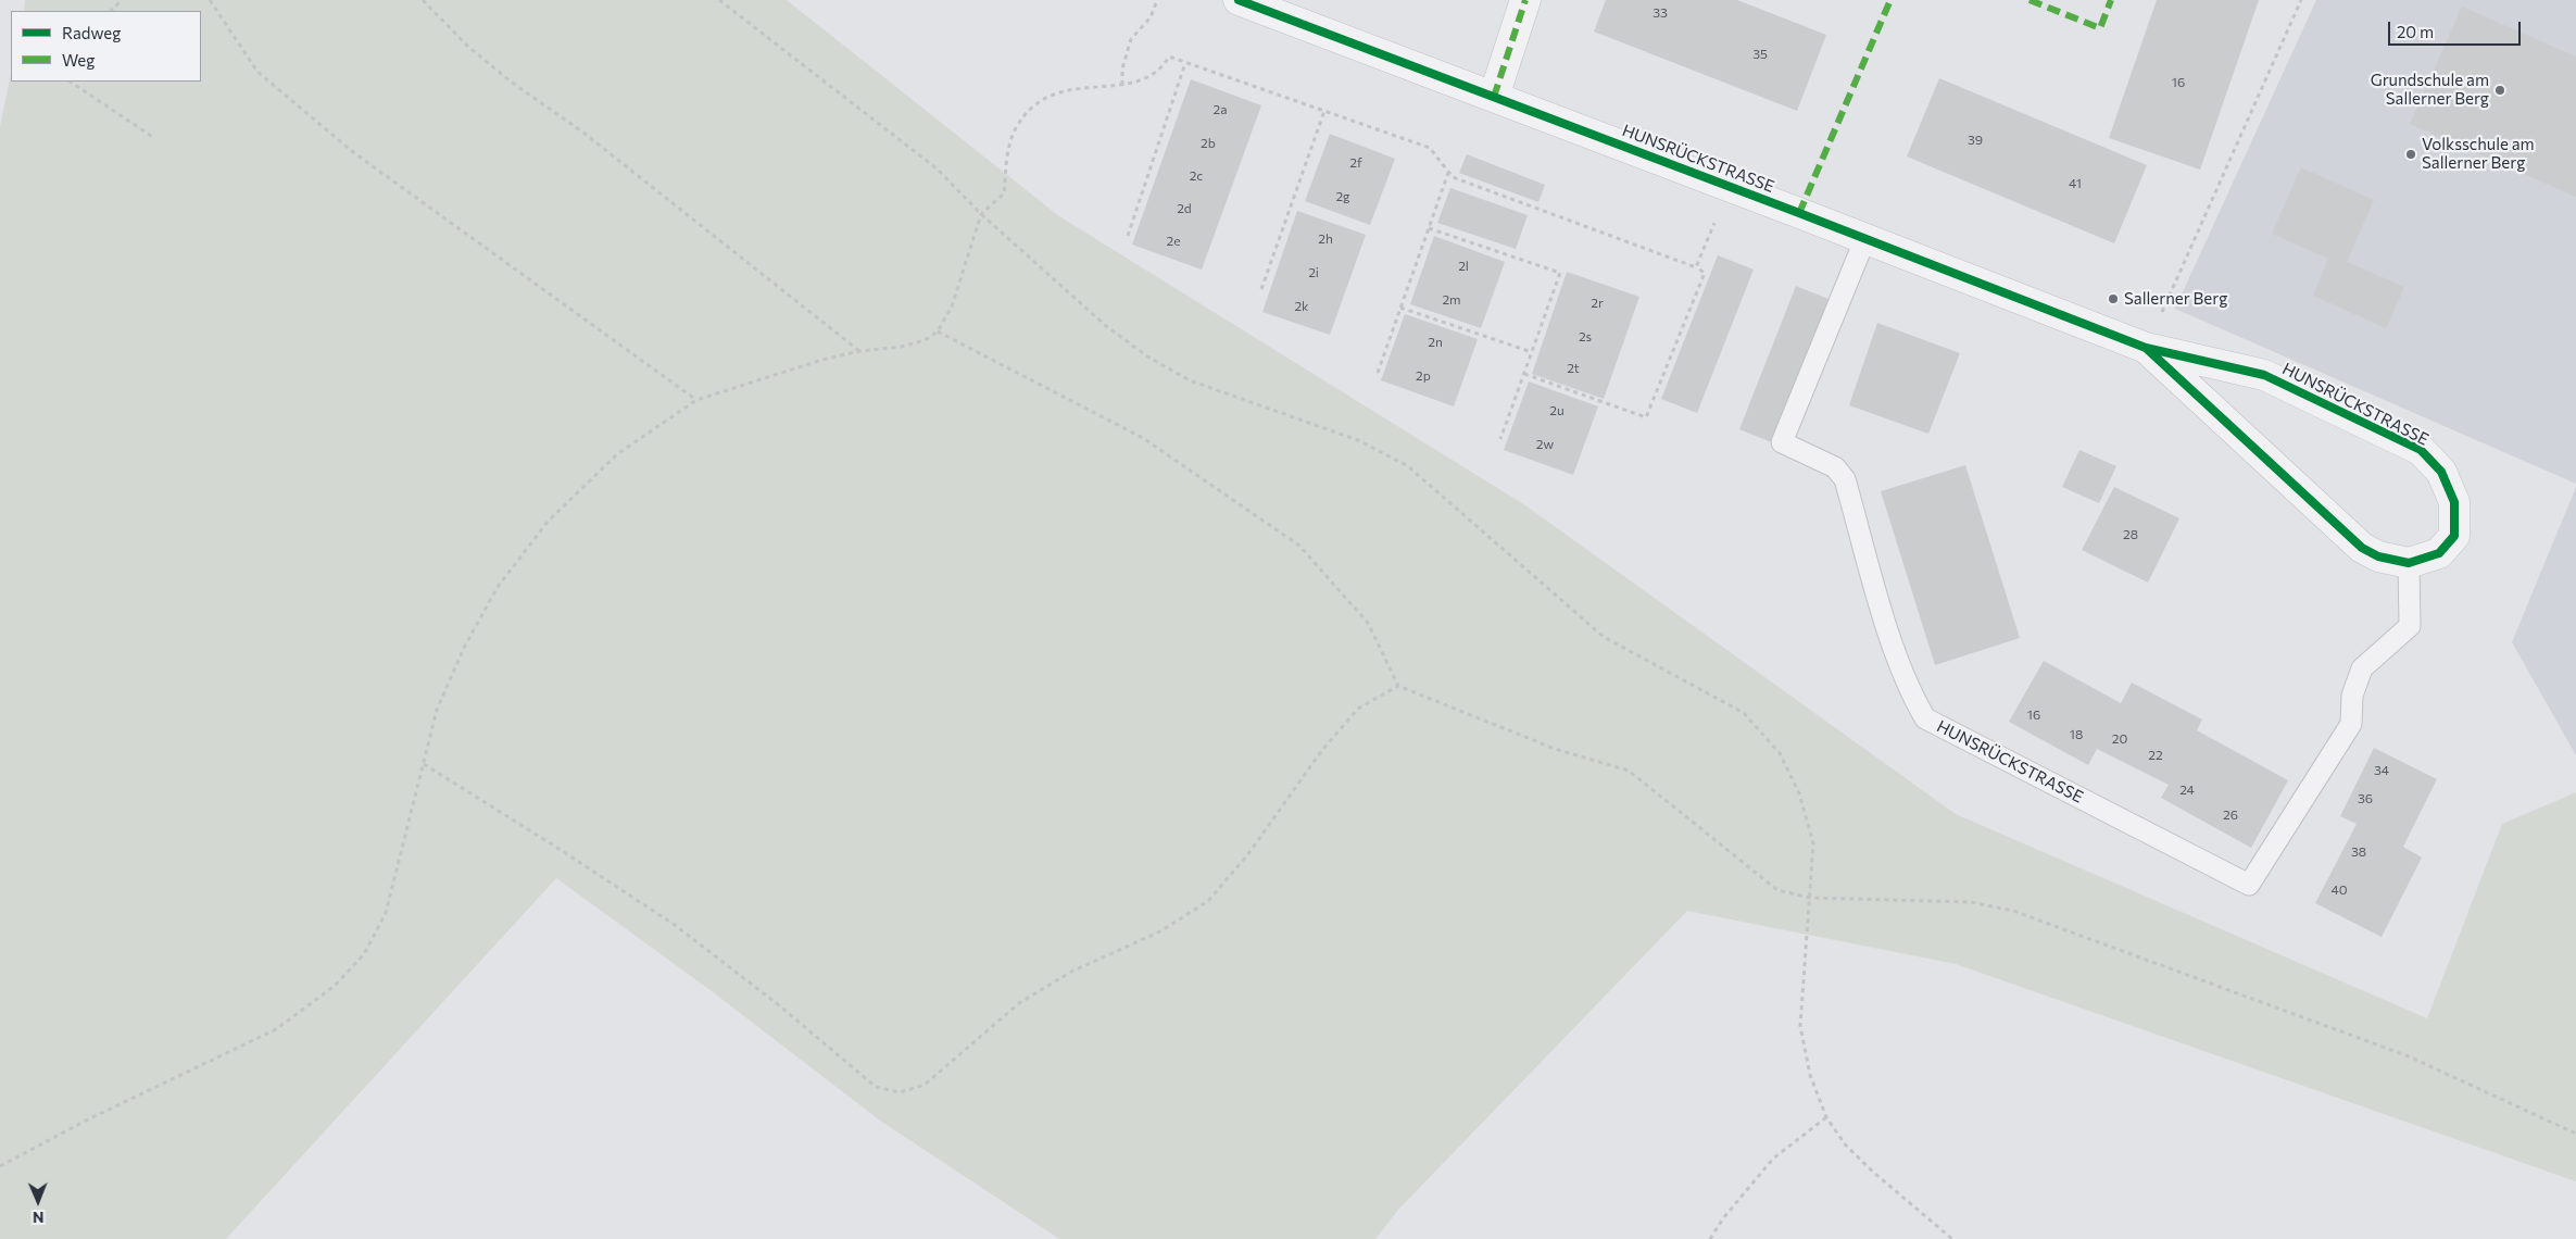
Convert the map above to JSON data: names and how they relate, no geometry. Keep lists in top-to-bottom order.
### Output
{
  "streets": {
    "street": ["HUNSRÜCKSTRASSE"]
  },
  "places": ["Grundschule am Sallerner Berg", "Volksschule am Sallerner Berg", "Sallerner Berg"],
  "house_numbers": [
    "33",
    "35",
    "16",
    "2a",
    "39",
    "2b",
    "2f",
    "2c",
    "41",
    "2g",
    "2d",
    "2h",
    "2e",
    "2l",
    "2i",
    "2m",
    "2r",
    "2k",
    "2s",
    "2n",
    "2t",
    "2p",
    "2u",
    "2w",
    "28",
    "16",
    "18",
    "20",
    "22",
    "34",
    "24",
    "36",
    "26",
    "38",
    "40"
  ],
  "legend": ["Radweg", "Weg"],
  "scale_bar": "20 m",
  "north": "bottom"
}
